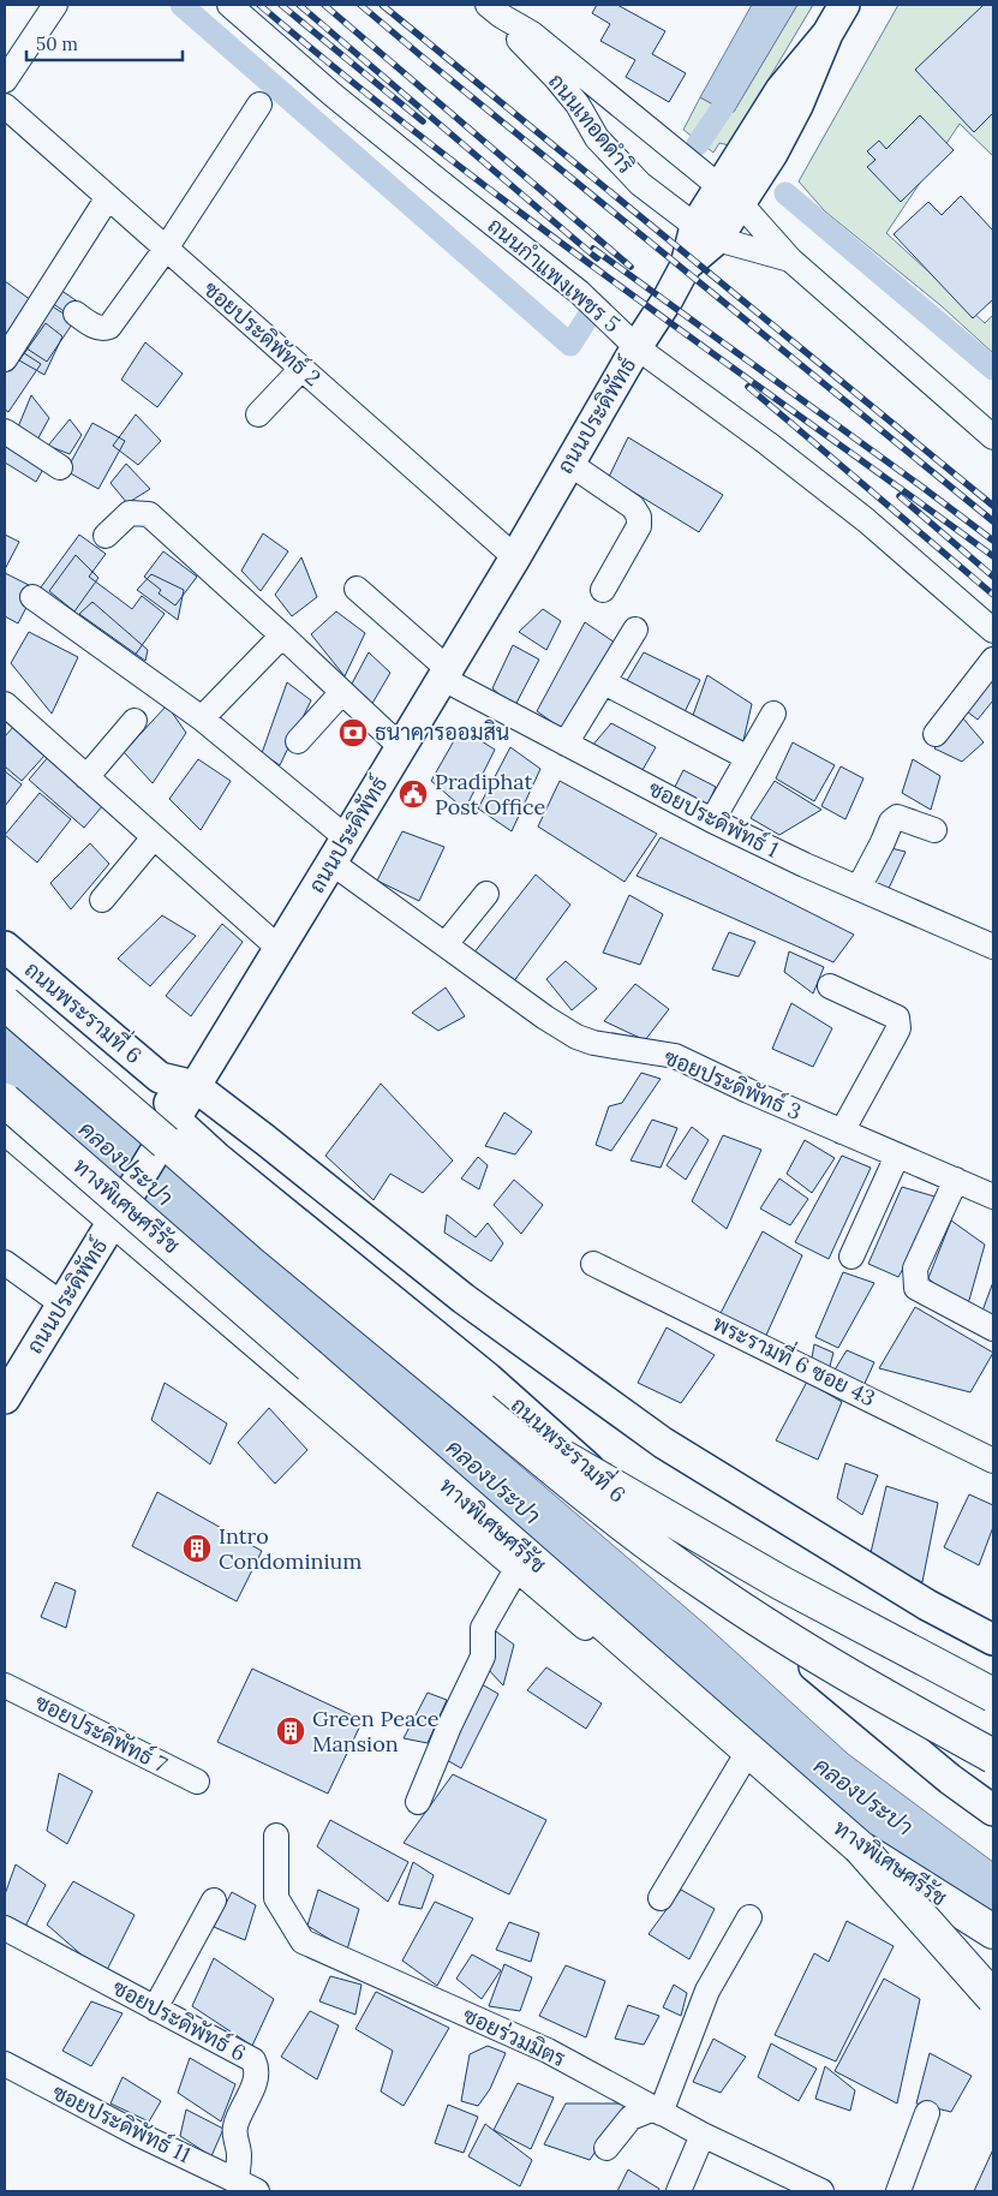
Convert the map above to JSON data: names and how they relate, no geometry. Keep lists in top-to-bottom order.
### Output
{
  "streets": {
    "highway": ["ทางพิเศษศรีรัช"],
    "main road": ["ถนนประดิพัทธ์", "ถนนพระรามที่ 6"],
    "street": [
      "ถนนเทอดดำริ",
      "ถนนกำแพงเพชร 5",
      "ซอยประดิพัทธ์ 2",
      "ซอยประดิพัทธ์ 1",
      "ซอยประดิพัทธ์ 3",
      "พระรามที่ 6 ซอย 43",
      "ซอยประดิพัทธ์ 7",
      "ซอยประดิพัทธ์ 6",
      "ซอยร่วมมิตร",
      "ซอยประดิพัทธ์ 11"
    ]
  },
  "crossings": [
    ["ถนนเทอดดำริ", "ถนนประดิพัทธ์"],
    ["ถนนกำแพงเพชร 5", "ถนนประดิพัทธ์"],
    ["ซอยประดิพัทธ์ 2", "ถนนประดิพัทธ์"],
    ["ถนนประดิพัทธ์", "ซอยประดิพัทธ์ 1"],
    ["ถนนประดิพัทธ์", "ถนนพระรามที่ 6"],
    ["ถนนประดิพัทธ์", "ซอยประดิพัทธ์ 3"],
    ["ซอยประดิพัทธ์ 6", "ซอยประดิพัทธ์ 11"]
  ],
  "water": ["คลองประปา"],
  "places": {
    "bank": ["ธนาคารออมสิน"],
    "public building": ["Pradiphat Post Office"],
    "building": ["Intro Condominium", "Green Peace Mansion"]
  },
  "scale_bar": "50 m"
}
